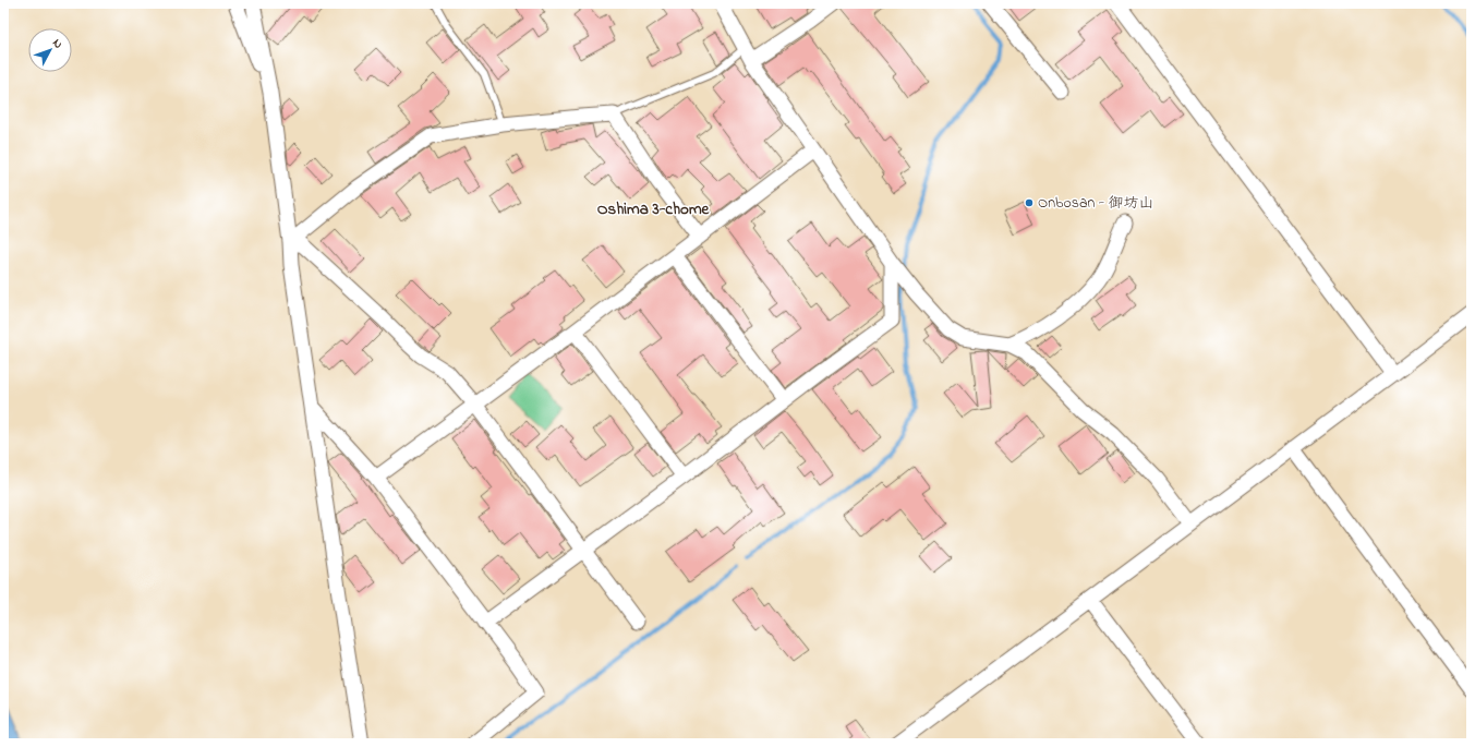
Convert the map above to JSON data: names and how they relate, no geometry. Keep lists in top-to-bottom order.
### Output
{
  "districts": ["Oshima 3-chome"],
  "places": ["Onbosan - 御坊山"],
  "north": "top right"
}
